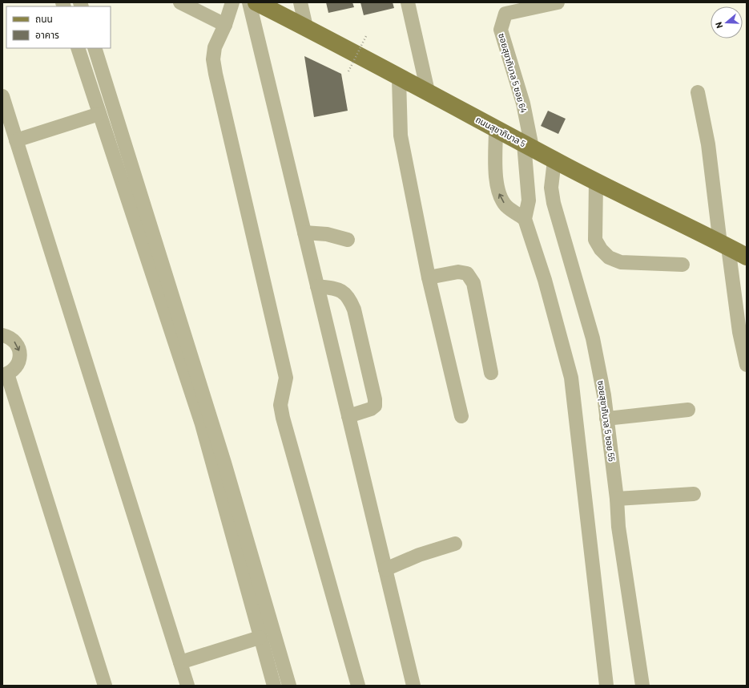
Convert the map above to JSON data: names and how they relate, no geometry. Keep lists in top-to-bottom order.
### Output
{
  "streets": {
    "main road": ["ถนนสุขาภิบาล 5"],
    "street": ["ซอยสุขาภิบาล 5 ซอย 64", "ซอยสุขาภิบาล 5 ซอย 55"]
  },
  "crossings": [
    ["ซอยสุขาภิบาล 5 ซอย 64", "ถนนสุขาภิบาล 5"],
    ["ถนนสุขาภิบาล 5", "ซอยสุขาภิบาล 5 ซอย 55"]
  ],
  "legend": ["ถนน", "อาคาร"],
  "north": "left"
}
